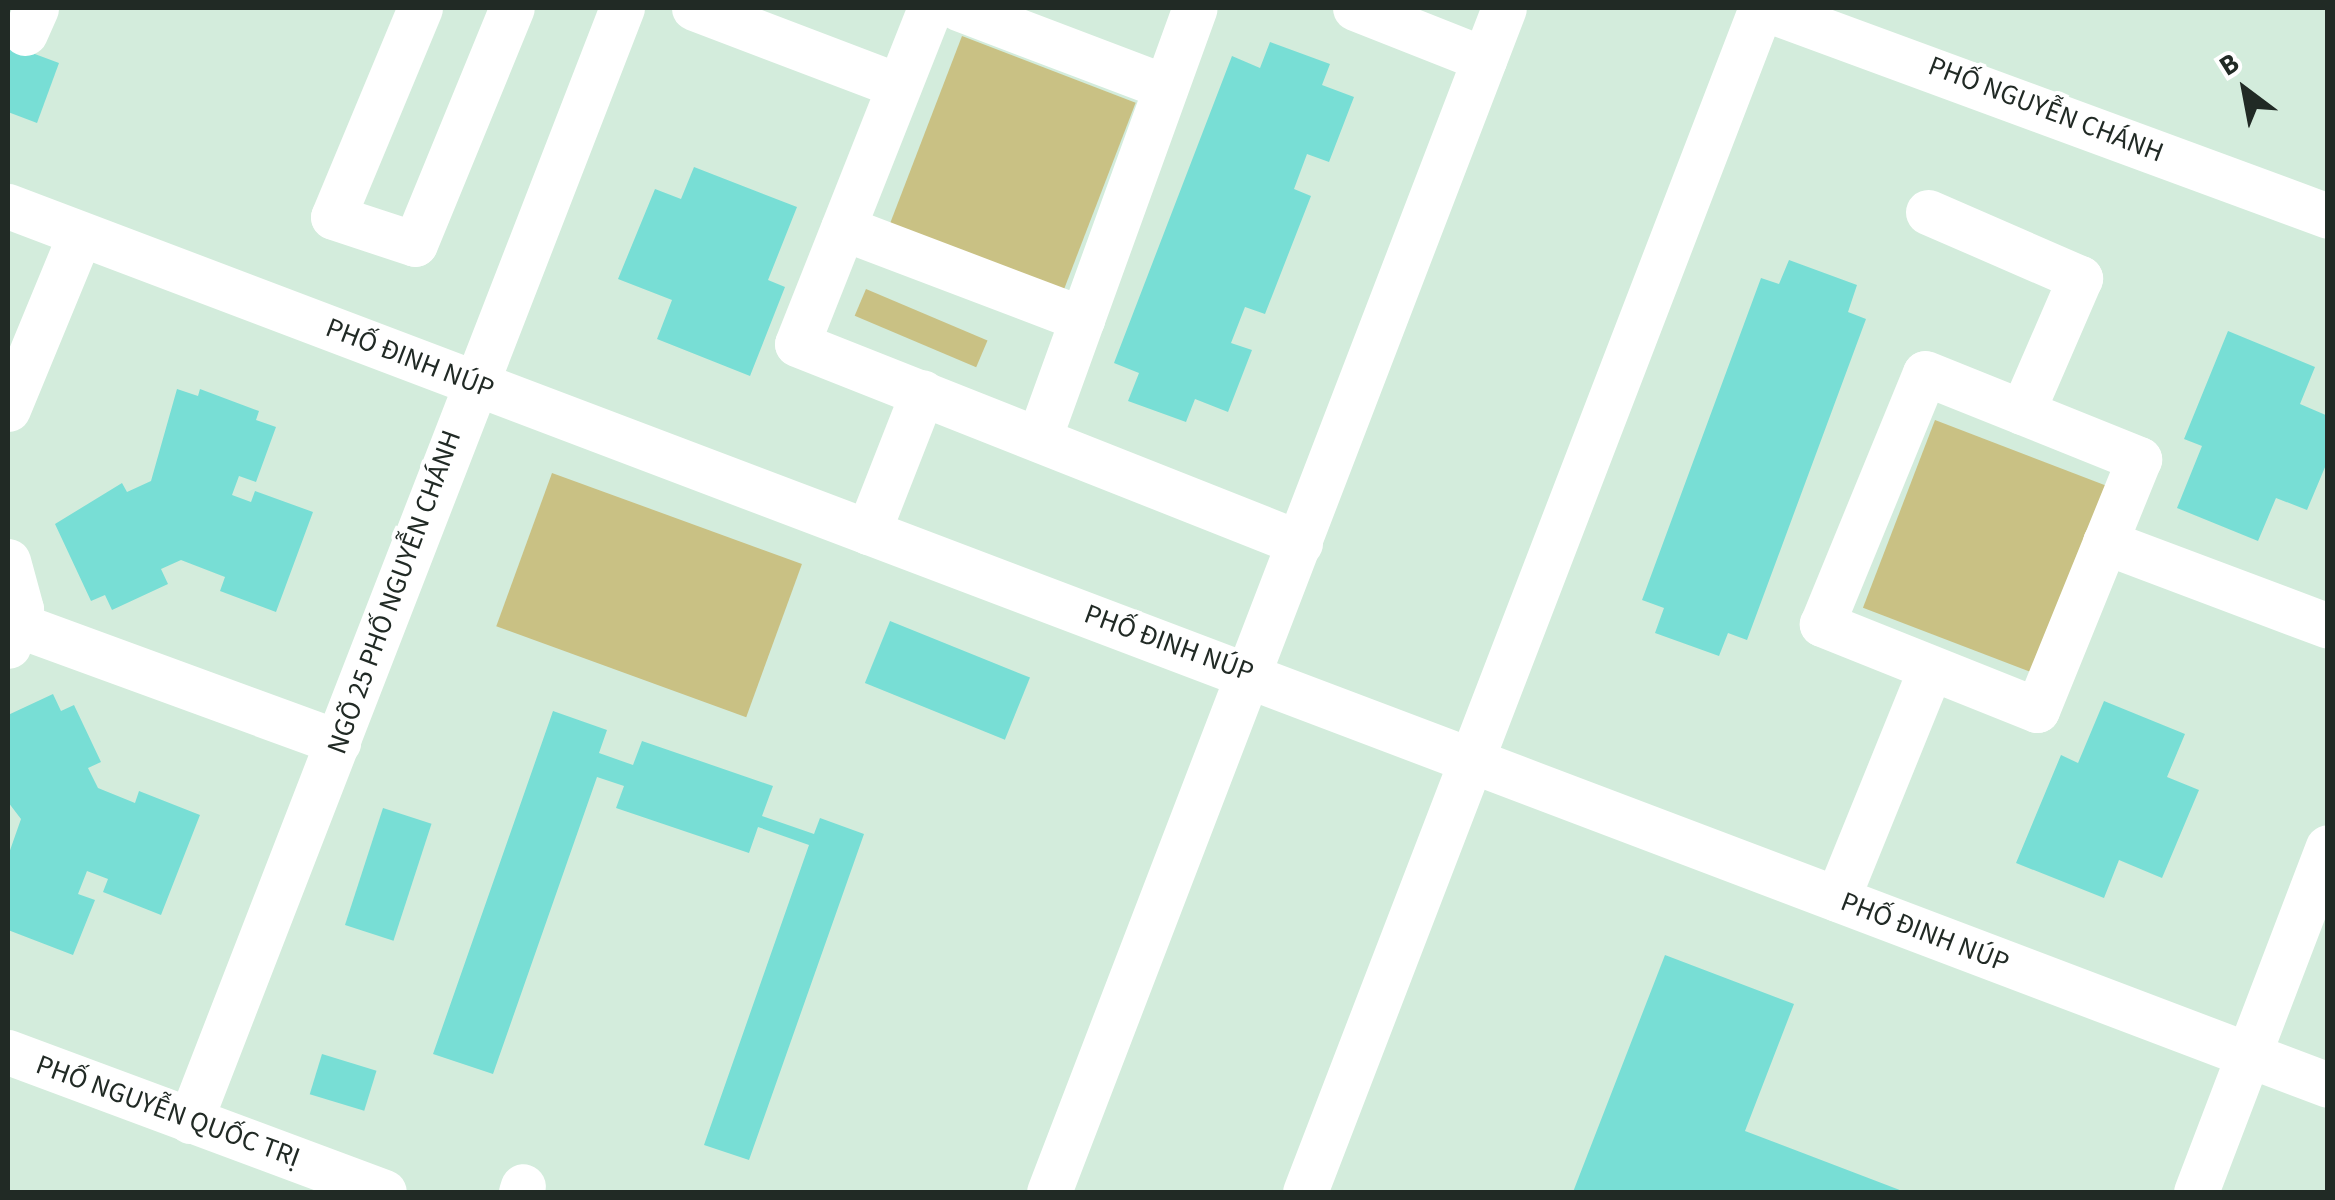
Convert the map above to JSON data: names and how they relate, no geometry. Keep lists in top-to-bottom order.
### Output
{
  "streets": {
    "street": [
      "PHỐ NGUYỄN CHÁNH",
      "PHỐ ĐINH NÚP",
      "NGÕ 25 PHỐ NGUYỄN CHÁNH",
      "PHỐ NGUYỄN QUỐC TRỊ"
    ]
  },
  "crossings": [
    ["PHỐ ĐINH NÚP", "NGÕ 25 PHỐ NGUYỄN CHÁNH"],
    ["NGÕ 25 PHỐ NGUYỄN CHÁNH", "PHỐ NGUYỄN QUỐC TRỊ"]
  ],
  "north": "top left"
}
